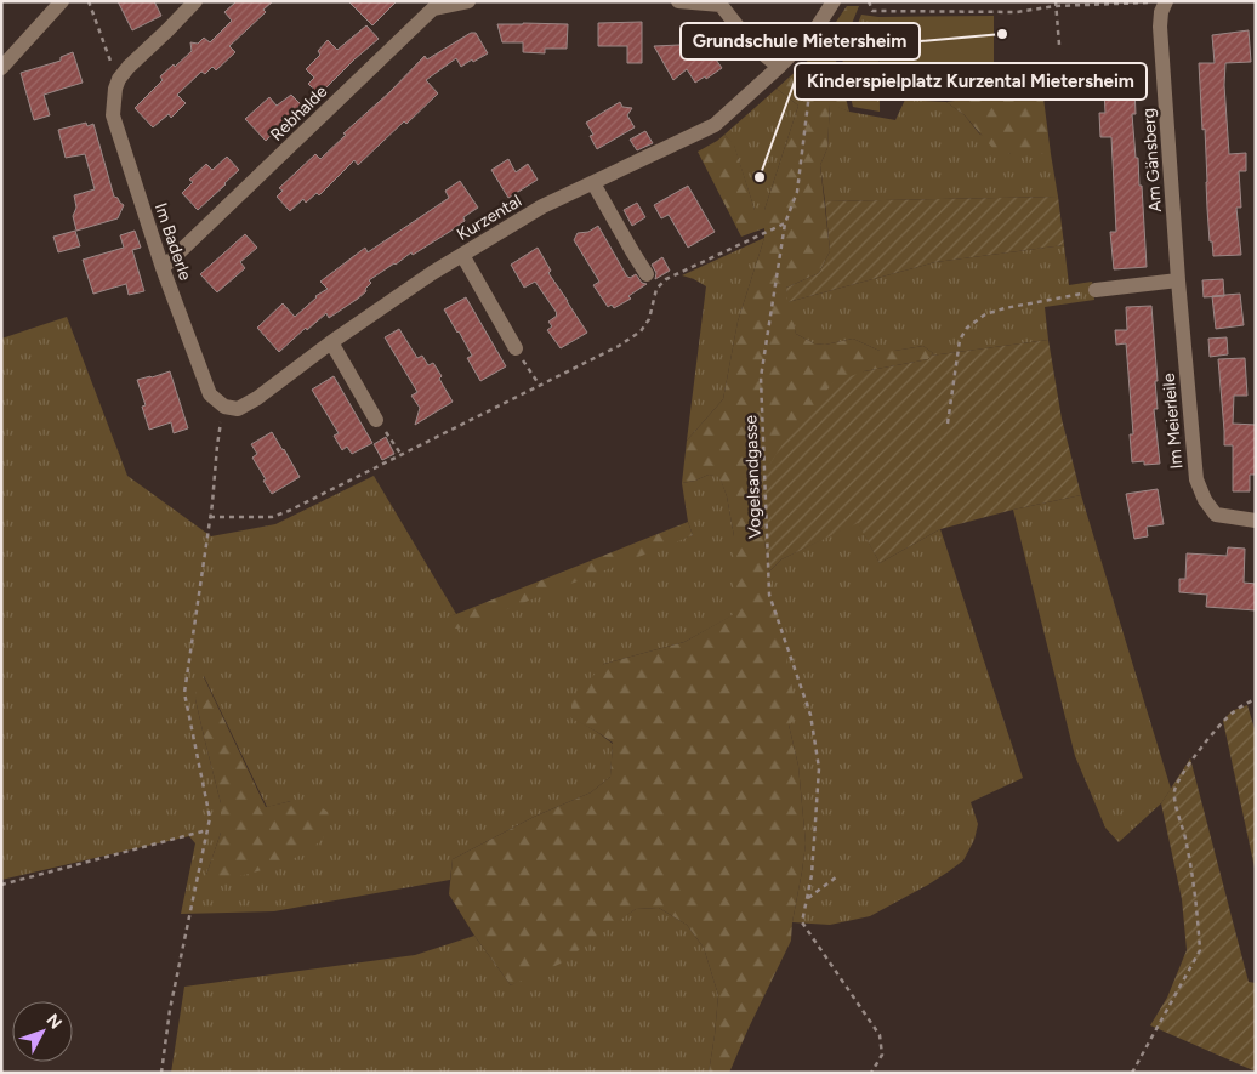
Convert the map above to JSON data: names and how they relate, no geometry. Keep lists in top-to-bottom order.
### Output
{
  "streets": {
    "street": [
      "Rebhalde",
      "Am Gänsberg",
      "Kurzental",
      "Im Baderle",
      "Im Meierleile"
    ],
    "path": ["Vogelsandgasse"]
  },
  "crossings": [
    ["Rebhalde", "Im Baderle"],
    ["Am Gänsberg", "Im Meierleile"],
    ["Kurzental", "Im Baderle"],
    ["Kurzental", "Vogelsandgasse"]
  ],
  "places": ["Grundschule Mietersheim", "Kinderspielplatz Kurzental Mietersheim"],
  "north": "top right"
}
